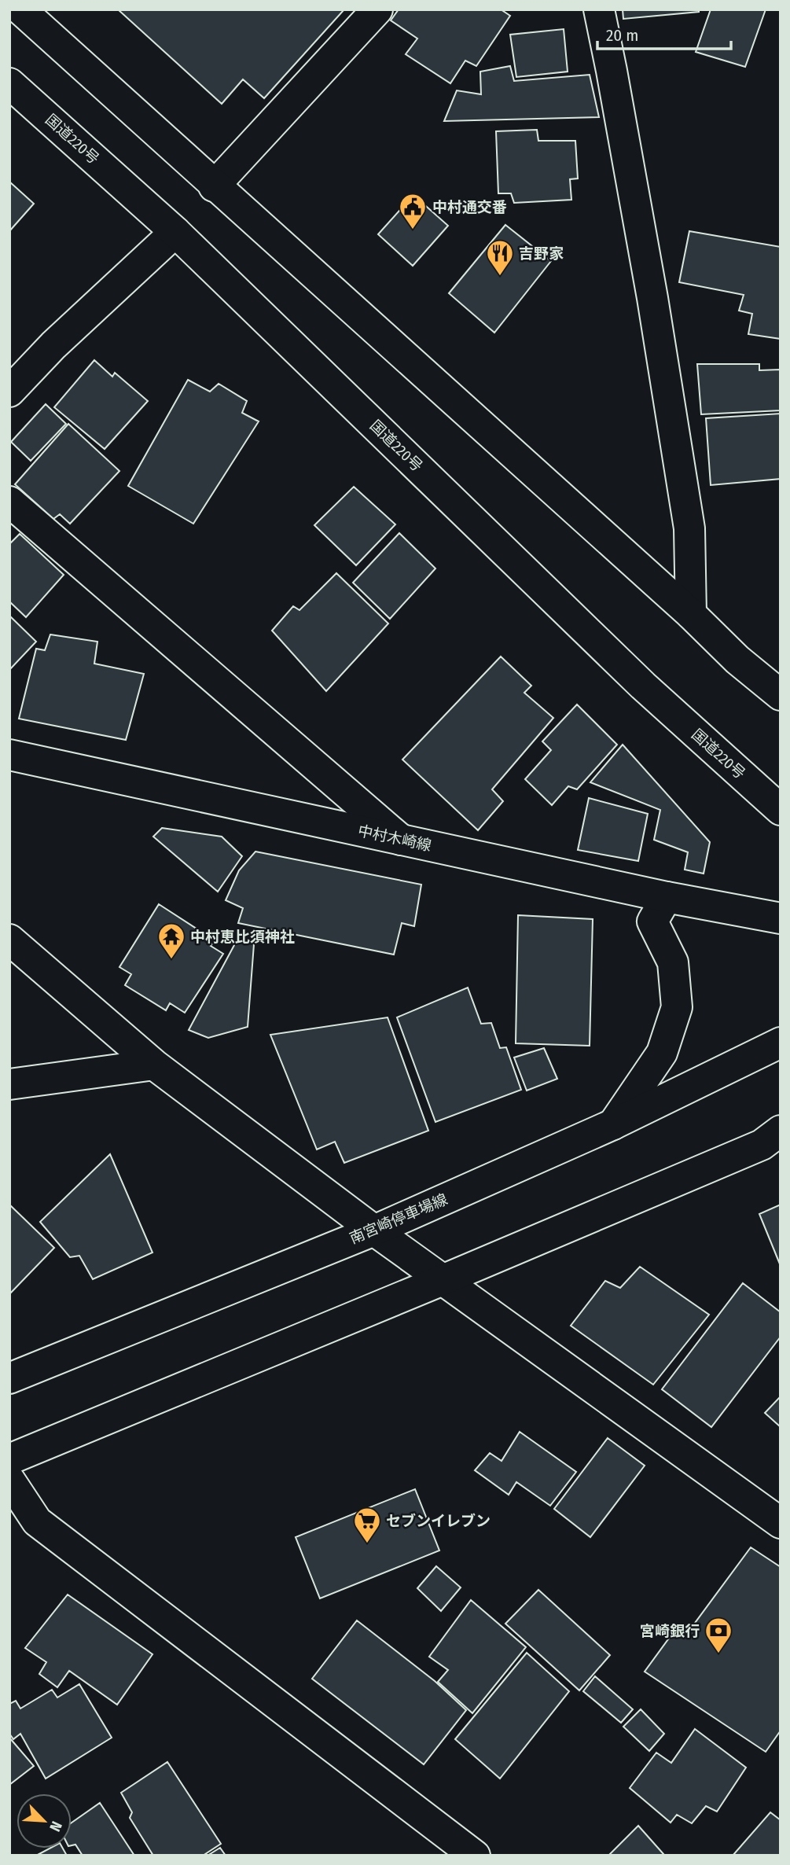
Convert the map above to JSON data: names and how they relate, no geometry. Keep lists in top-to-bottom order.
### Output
{
  "streets": {
    "main road": ["国道220号", "中村木崎線", "南宮崎停車場線"]
  },
  "places": {
    "public building": ["中村通交番"],
    "restaurant": ["吉野家"],
    "temple": ["中村恵比須神社"],
    "supermarket": ["セブンイレブン"],
    "bank": ["宮崎銀行"]
  },
  "scale_bar": "20 m",
  "north": "bottom right"
}
